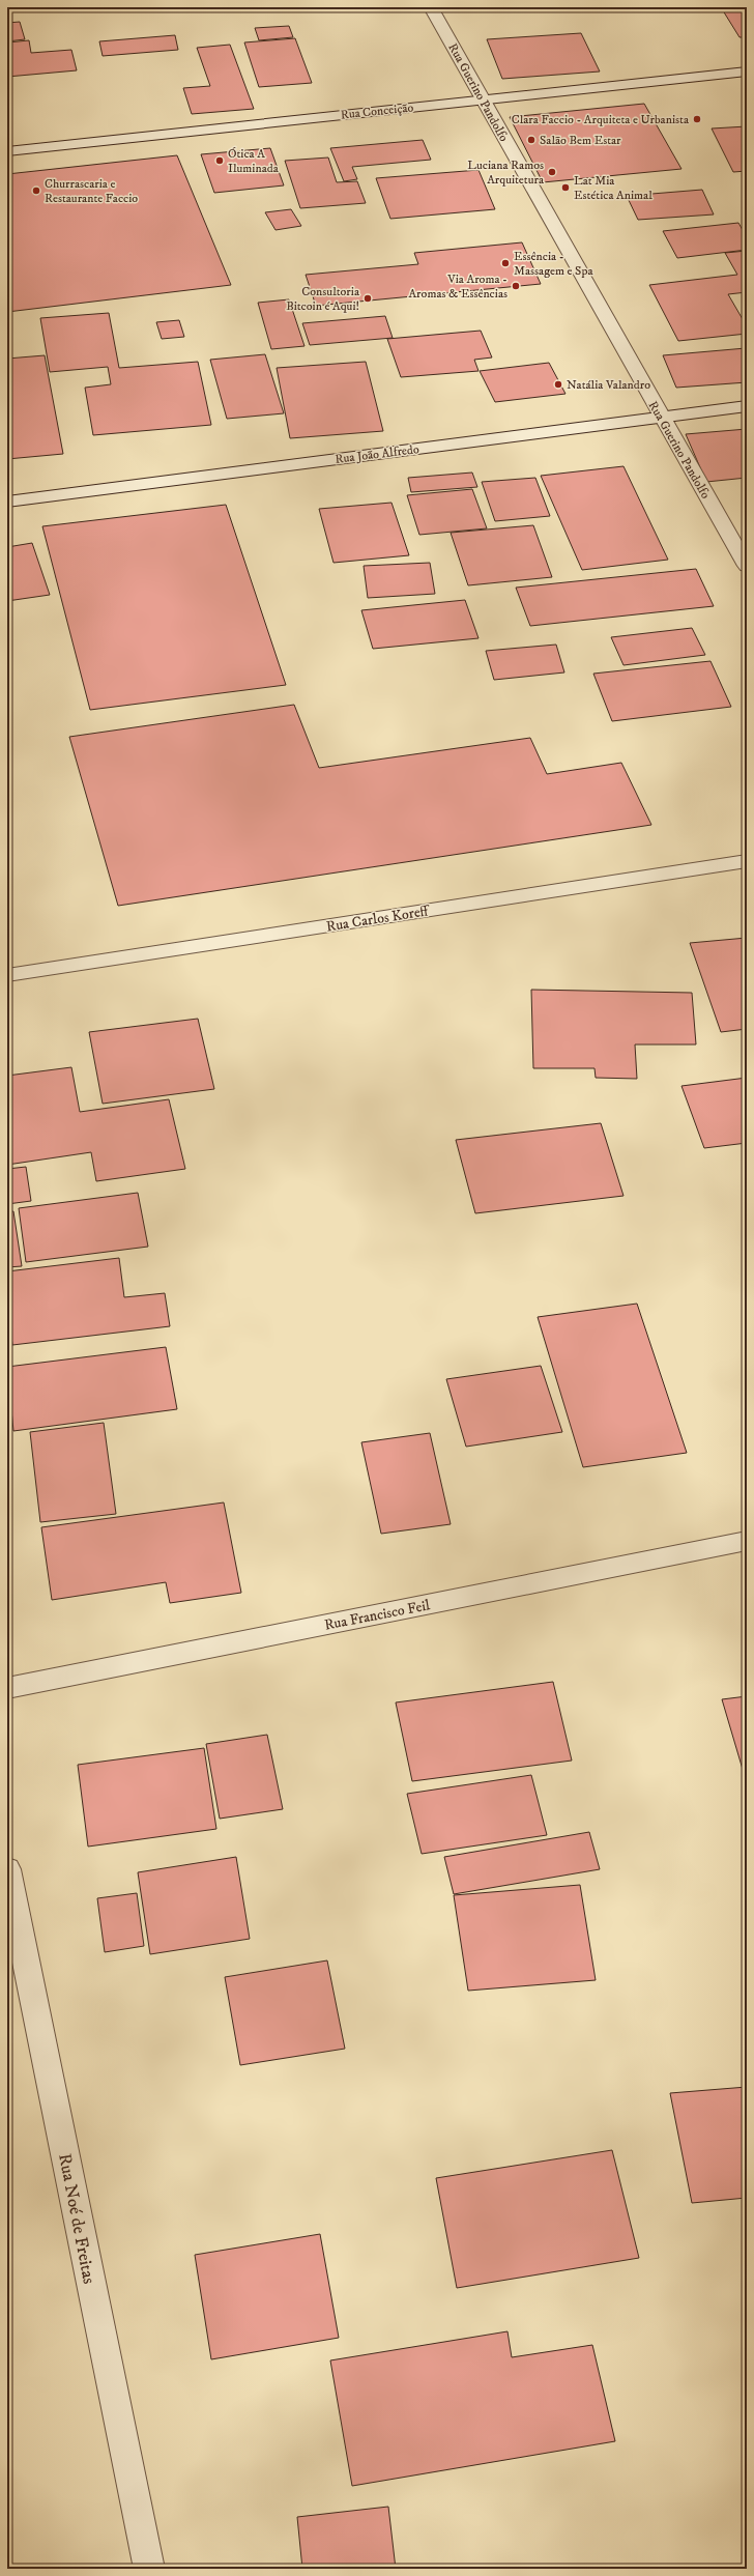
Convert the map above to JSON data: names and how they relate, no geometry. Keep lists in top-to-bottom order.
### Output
{
  "streets": {
    "street": [
      "Rua Guerino Pandolfo",
      "Rua Conceição",
      "Rua João Alfredo",
      "Rua Carlos Koreff",
      "Rua Francisco Feil",
      "Rua Noé de Freitas"
    ]
  },
  "crossings": [
    ["Rua Guerino Pandolfo", "Rua Conceição"],
    ["Rua Guerino Pandolfo", "Rua João Alfredo"]
  ],
  "places": [
    "Clara Faccio - Arquiteta e Urbanista",
    "Salão Bem Estar",
    "Ótica A Iluminada",
    "Luciana Ramos Arquitetura",
    "Lat Mia Estética Animal",
    "Churrascaria e Restaurante Faccio",
    "Essência - Massagem e Spa",
    "Via Aroma - Aromas & Essências",
    "Consultoria Bitcoin é Aqui!",
    "Natália Valandro"
  ]
}
